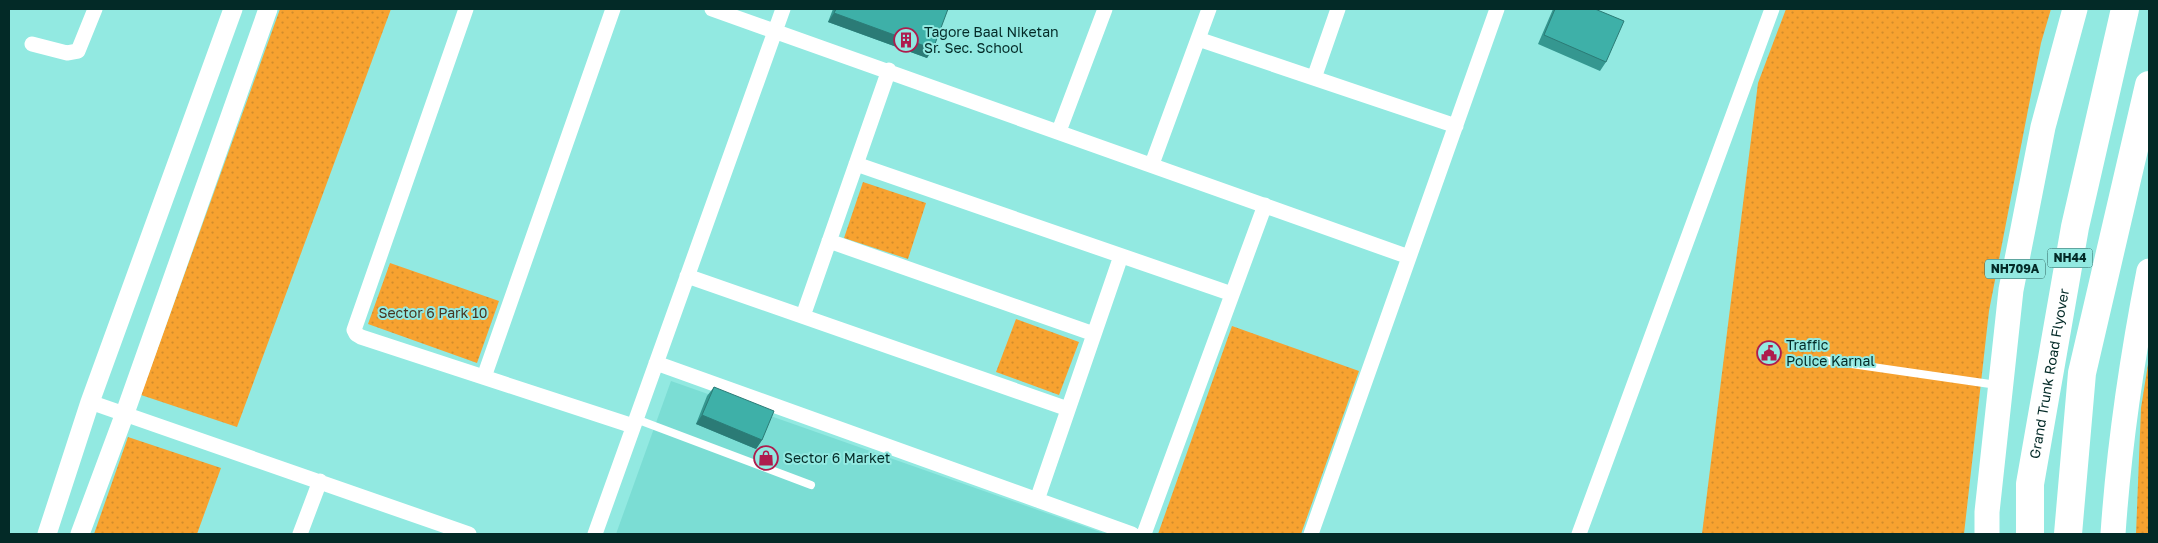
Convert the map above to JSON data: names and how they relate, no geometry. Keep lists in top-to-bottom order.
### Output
{
  "streets": {
    "highway": ["NH44", "NH709A", "Grand Trunk Road Flyover"]
  },
  "parks": ["Sector 6 Park 10"],
  "places": {
    "building": ["Tagore Baal Niketan Sr. Sec. School"],
    "public building": ["Traffic Police Karnal"],
    "shop": ["Sector 6 Market"]
  }
}
